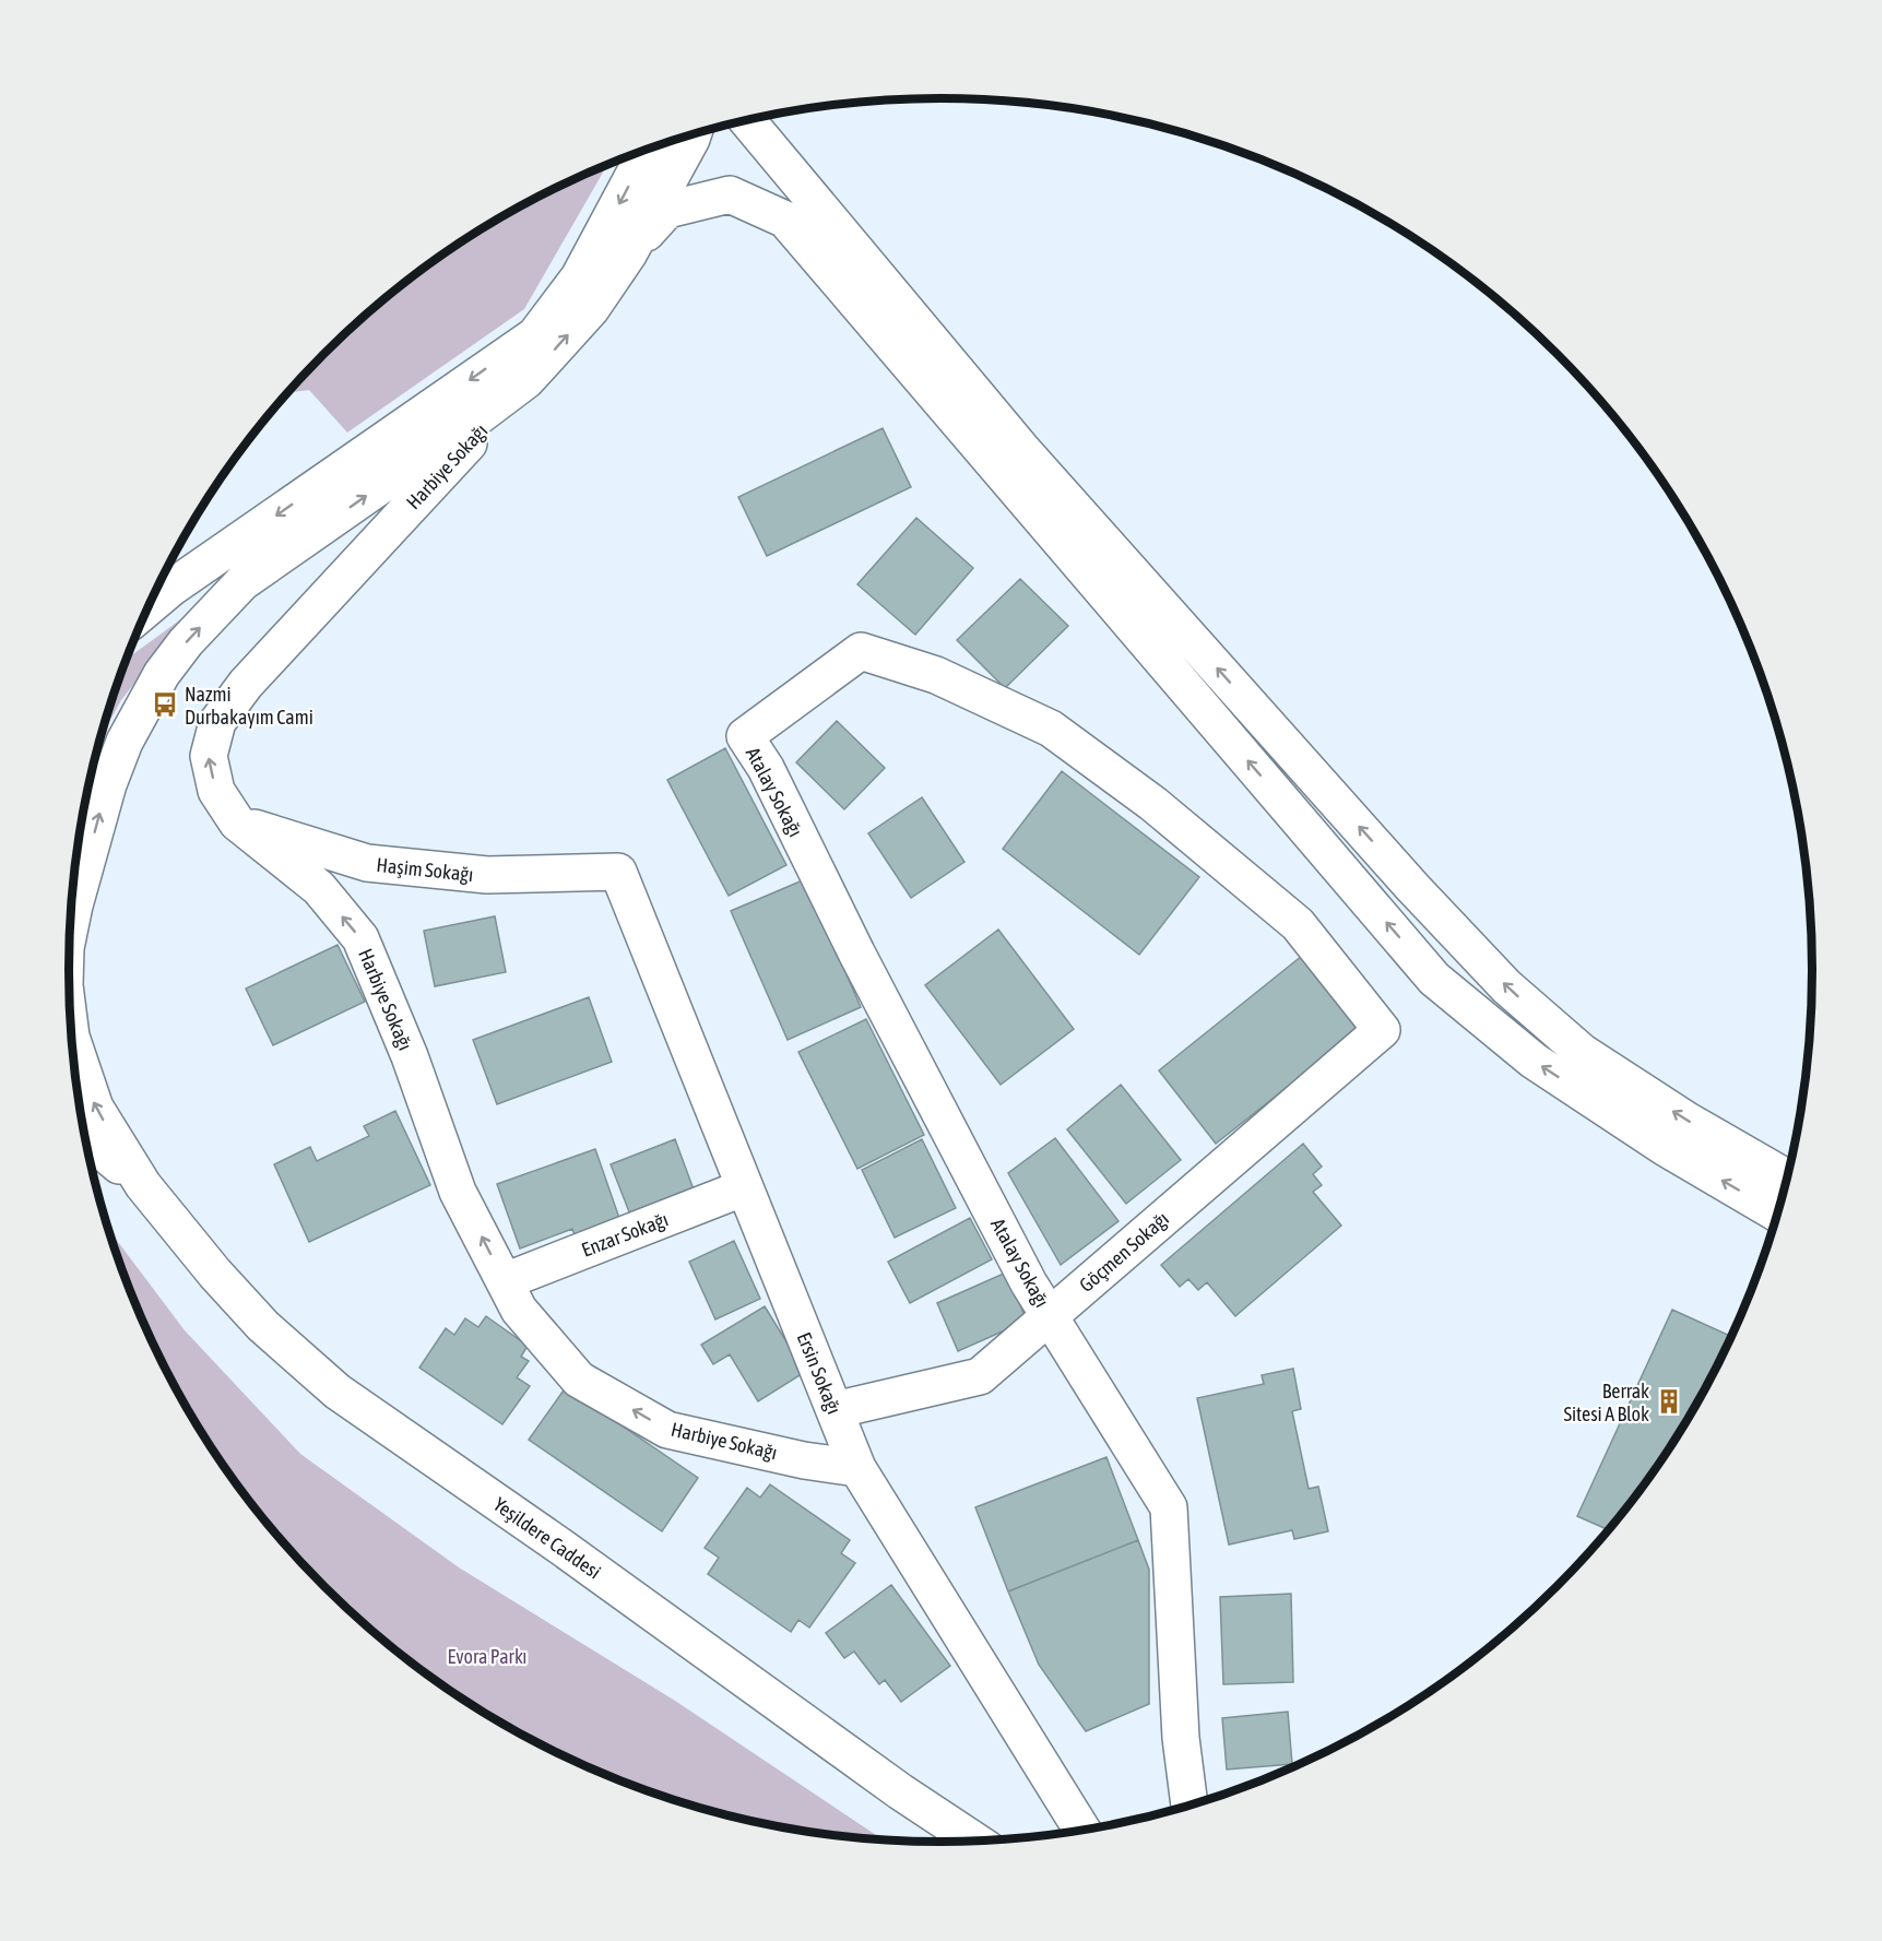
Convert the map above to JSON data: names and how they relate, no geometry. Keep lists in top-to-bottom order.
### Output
{
  "streets": {
    "street": [
      "Harbiye Sokağı",
      "Atalay Sokağı",
      "Haşim Sokağı",
      "Enzar Sokağı",
      "Göçmen Sokağı",
      "Ersin Sokağı",
      "Yeşildere Caddesi"
    ]
  },
  "crossings": [
    ["Harbiye Sokağı", "Haşim Sokağı"],
    ["Harbiye Sokağı", "Enzar Sokağı"],
    ["Harbiye Sokağı", "Ersin Sokağı"],
    ["Harbiye Sokağı", "Yeşildere Caddesi"],
    ["Atalay Sokağı", "Göçmen Sokağı"],
    ["Haşim Sokağı", "Ersin Sokağı"],
    ["Enzar Sokağı", "Ersin Sokağı"],
    ["Göçmen Sokağı", "Ersin Sokağı"]
  ],
  "parks": ["Evora Parkı"],
  "places": {
    "bus stop": ["Nazmi Durbakayım Cami"],
    "building": ["Berrak Sitesi A Blok"]
  }
}
